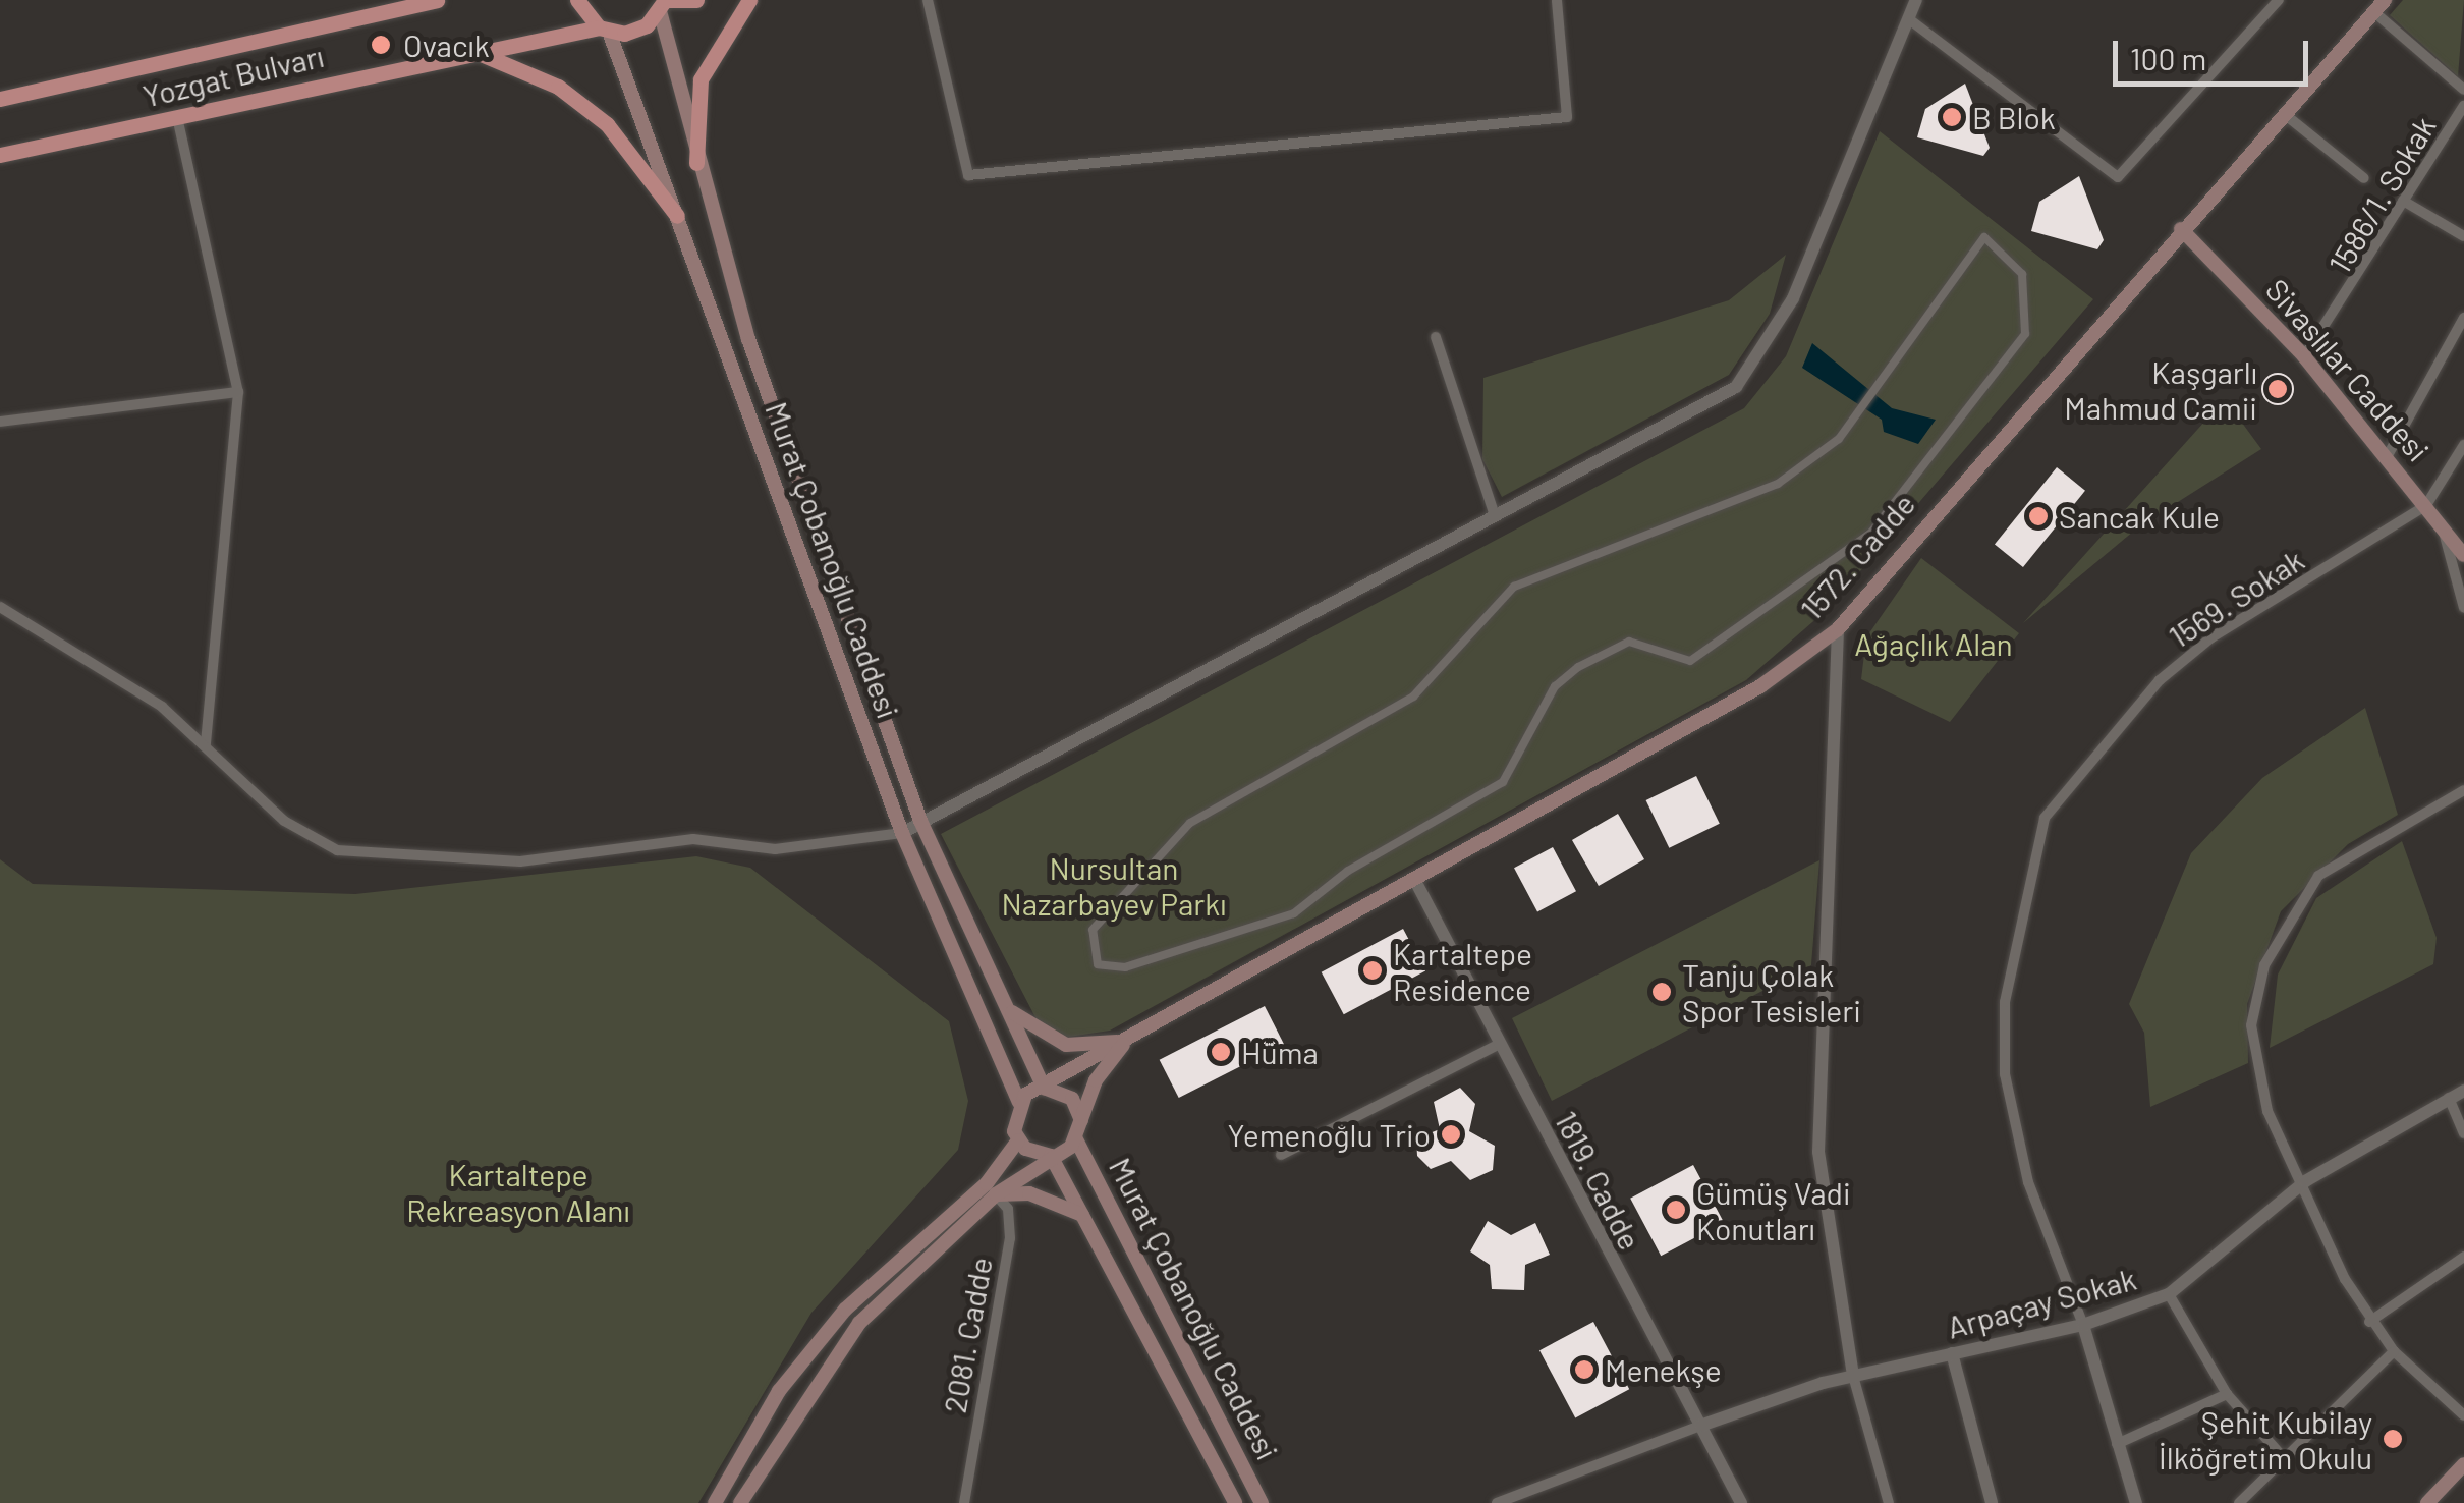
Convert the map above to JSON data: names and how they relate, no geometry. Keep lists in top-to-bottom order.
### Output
{
  "streets": {
    "main road": [
      "Yozgat Bulvarı",
      "Sivaslılar Caddesi",
      "1572. Cadde",
      "Murat Çobanoğlu Caddesi"
    ],
    "street": [
      "1586/1. Sokak",
      "1569. Sokak",
      "1819. Cadde",
      "Arpaçay Sokak",
      "2081. Cadde"
    ]
  },
  "crossings": [
    ["Yozgat Bulvarı", "Murat Çobanoğlu Caddesi"],
    ["1586/1. Sokak", "Sivaslılar Caddesi"],
    ["Sivaslılar Caddesi", "1572. Cadde"],
    ["Sivaslılar Caddesi", "1569. Sokak"],
    ["1572. Cadde", "Murat Çobanoğlu Caddesi"],
    ["1572. Cadde", "1819. Cadde"],
    ["1569. Sokak", "Arpaçay Sokak"],
    ["1819. Cadde", "Arpaçay Sokak"]
  ],
  "parks": ["Ağaçlık Alan", "Nursultan Nazarbayev Parkı", "Kartaltepe Rekreasyon Alanı"],
  "places": [
    "Ovacık",
    "B Blok",
    "Kaşgarlı Mahmud Camii",
    "Sancak Kule",
    "Kartaltepe Residence",
    "Tanju Çolak Spor Tesisleri",
    "Hüma",
    "Yemenoğlu Trio",
    "Gümüş Vadi Konutları",
    "Menekşe",
    "Şehit Kubilay İlköğretim Okulu"
  ],
  "scale_bar": "100 m"
}
